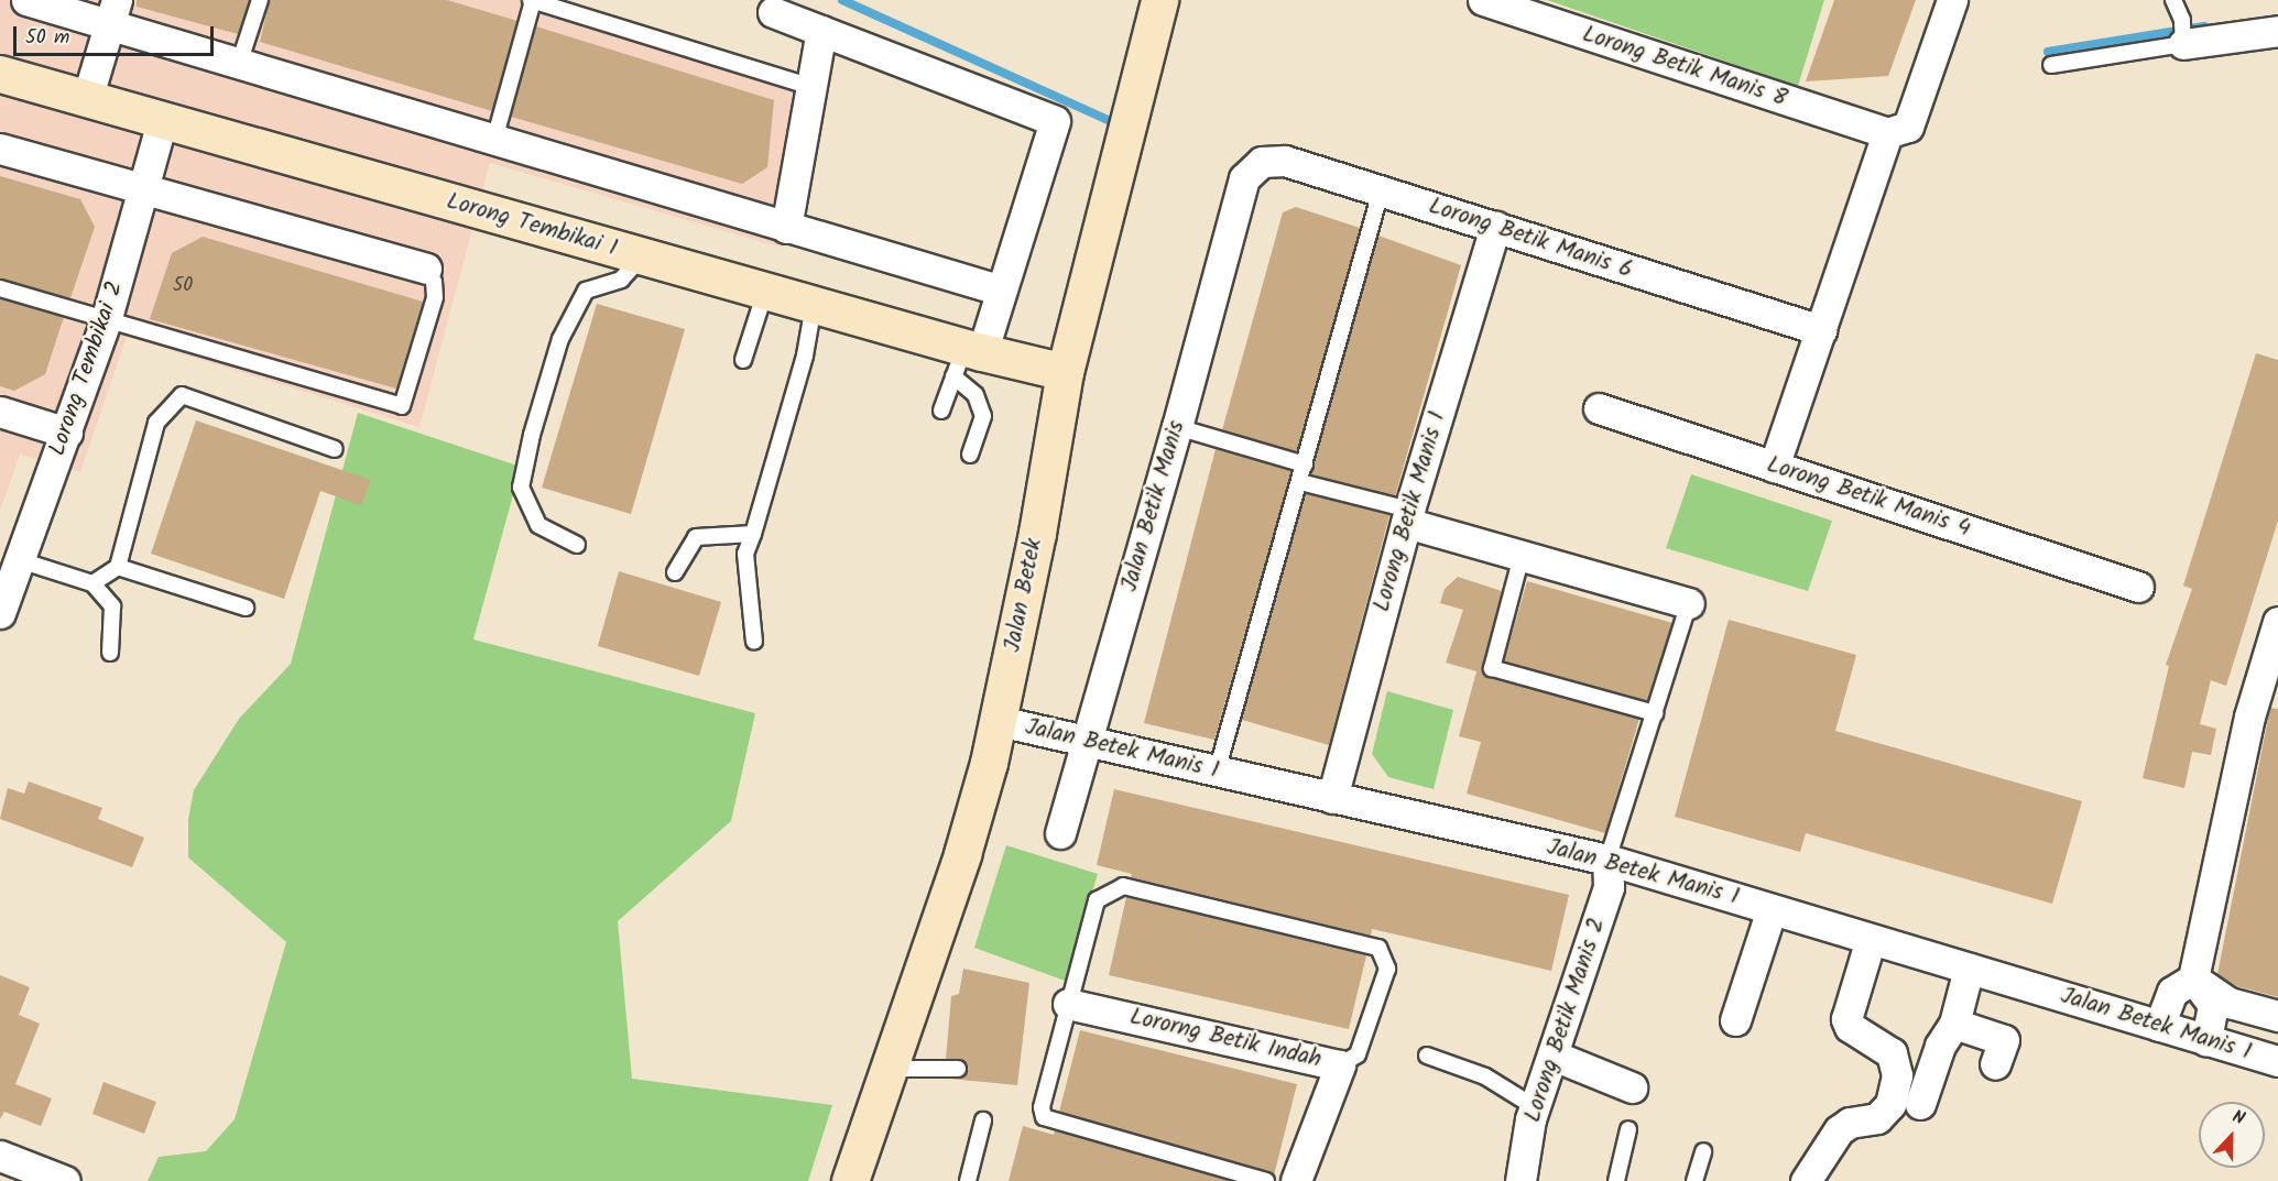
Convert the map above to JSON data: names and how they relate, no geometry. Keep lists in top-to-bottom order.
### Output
{
  "streets": {
    "street": [
      "Lorong Betik Manis 8",
      "Lorong Tembikai 1",
      "Lorong Betik Manis 6",
      "Lorong Tembikai 2",
      "Lorong Betik Manis 4",
      "Jalan Betik Manis",
      "Lorong Betik Manis 1",
      "Jalan Betek",
      "Jalan Betek Manis 1",
      "Lorong Betik Manis 2",
      "Lororng Betik Indah"
    ]
  },
  "crossings": [
    ["Lorong Tembikai 1", "Lorong Tembikai 2"],
    ["Lorong Tembikai 1", "Jalan Betek"],
    ["Lorong Betik Manis 6", "Jalan Betik Manis"],
    ["Lorong Betik Manis 6", "Lorong Betik Manis 1"],
    ["Jalan Betik Manis", "Jalan Betek Manis 1"],
    ["Lorong Betik Manis 1", "Jalan Betek Manis 1"],
    ["Jalan Betek", "Jalan Betek Manis 1"],
    ["Jalan Betek Manis 1", "Lorong Betik Manis 2"]
  ],
  "house_numbers": ["50"],
  "scale_bar": "50 m",
  "north": "top"
}
